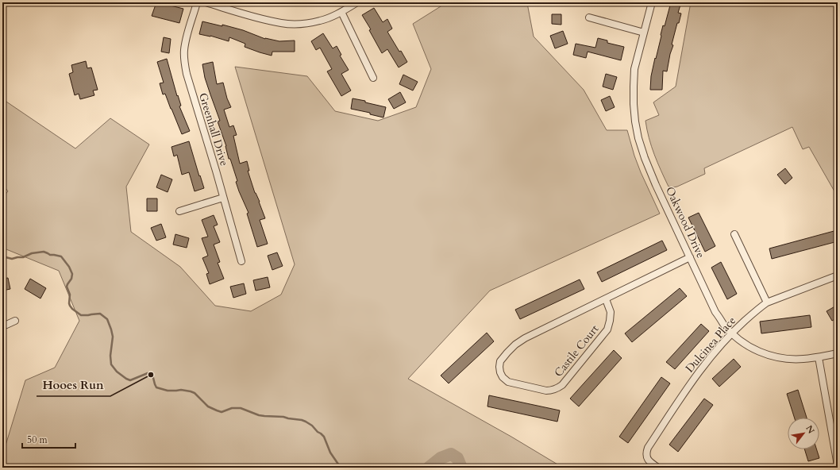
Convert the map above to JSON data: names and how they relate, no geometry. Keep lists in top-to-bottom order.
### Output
{
  "streets": {
    "street": [
      "Greenhall Drive",
      "Oakwood Drive",
      "Dulcinea Place",
      "Castile Court"
    ]
  },
  "crossings": [
    ["Oakwood Drive", "Dulcinea Place"],
    ["Oakwood Drive", "Castile Court"]
  ],
  "places": ["Hooes Run"],
  "scale_bar": "50 m",
  "north": "top right"
}
